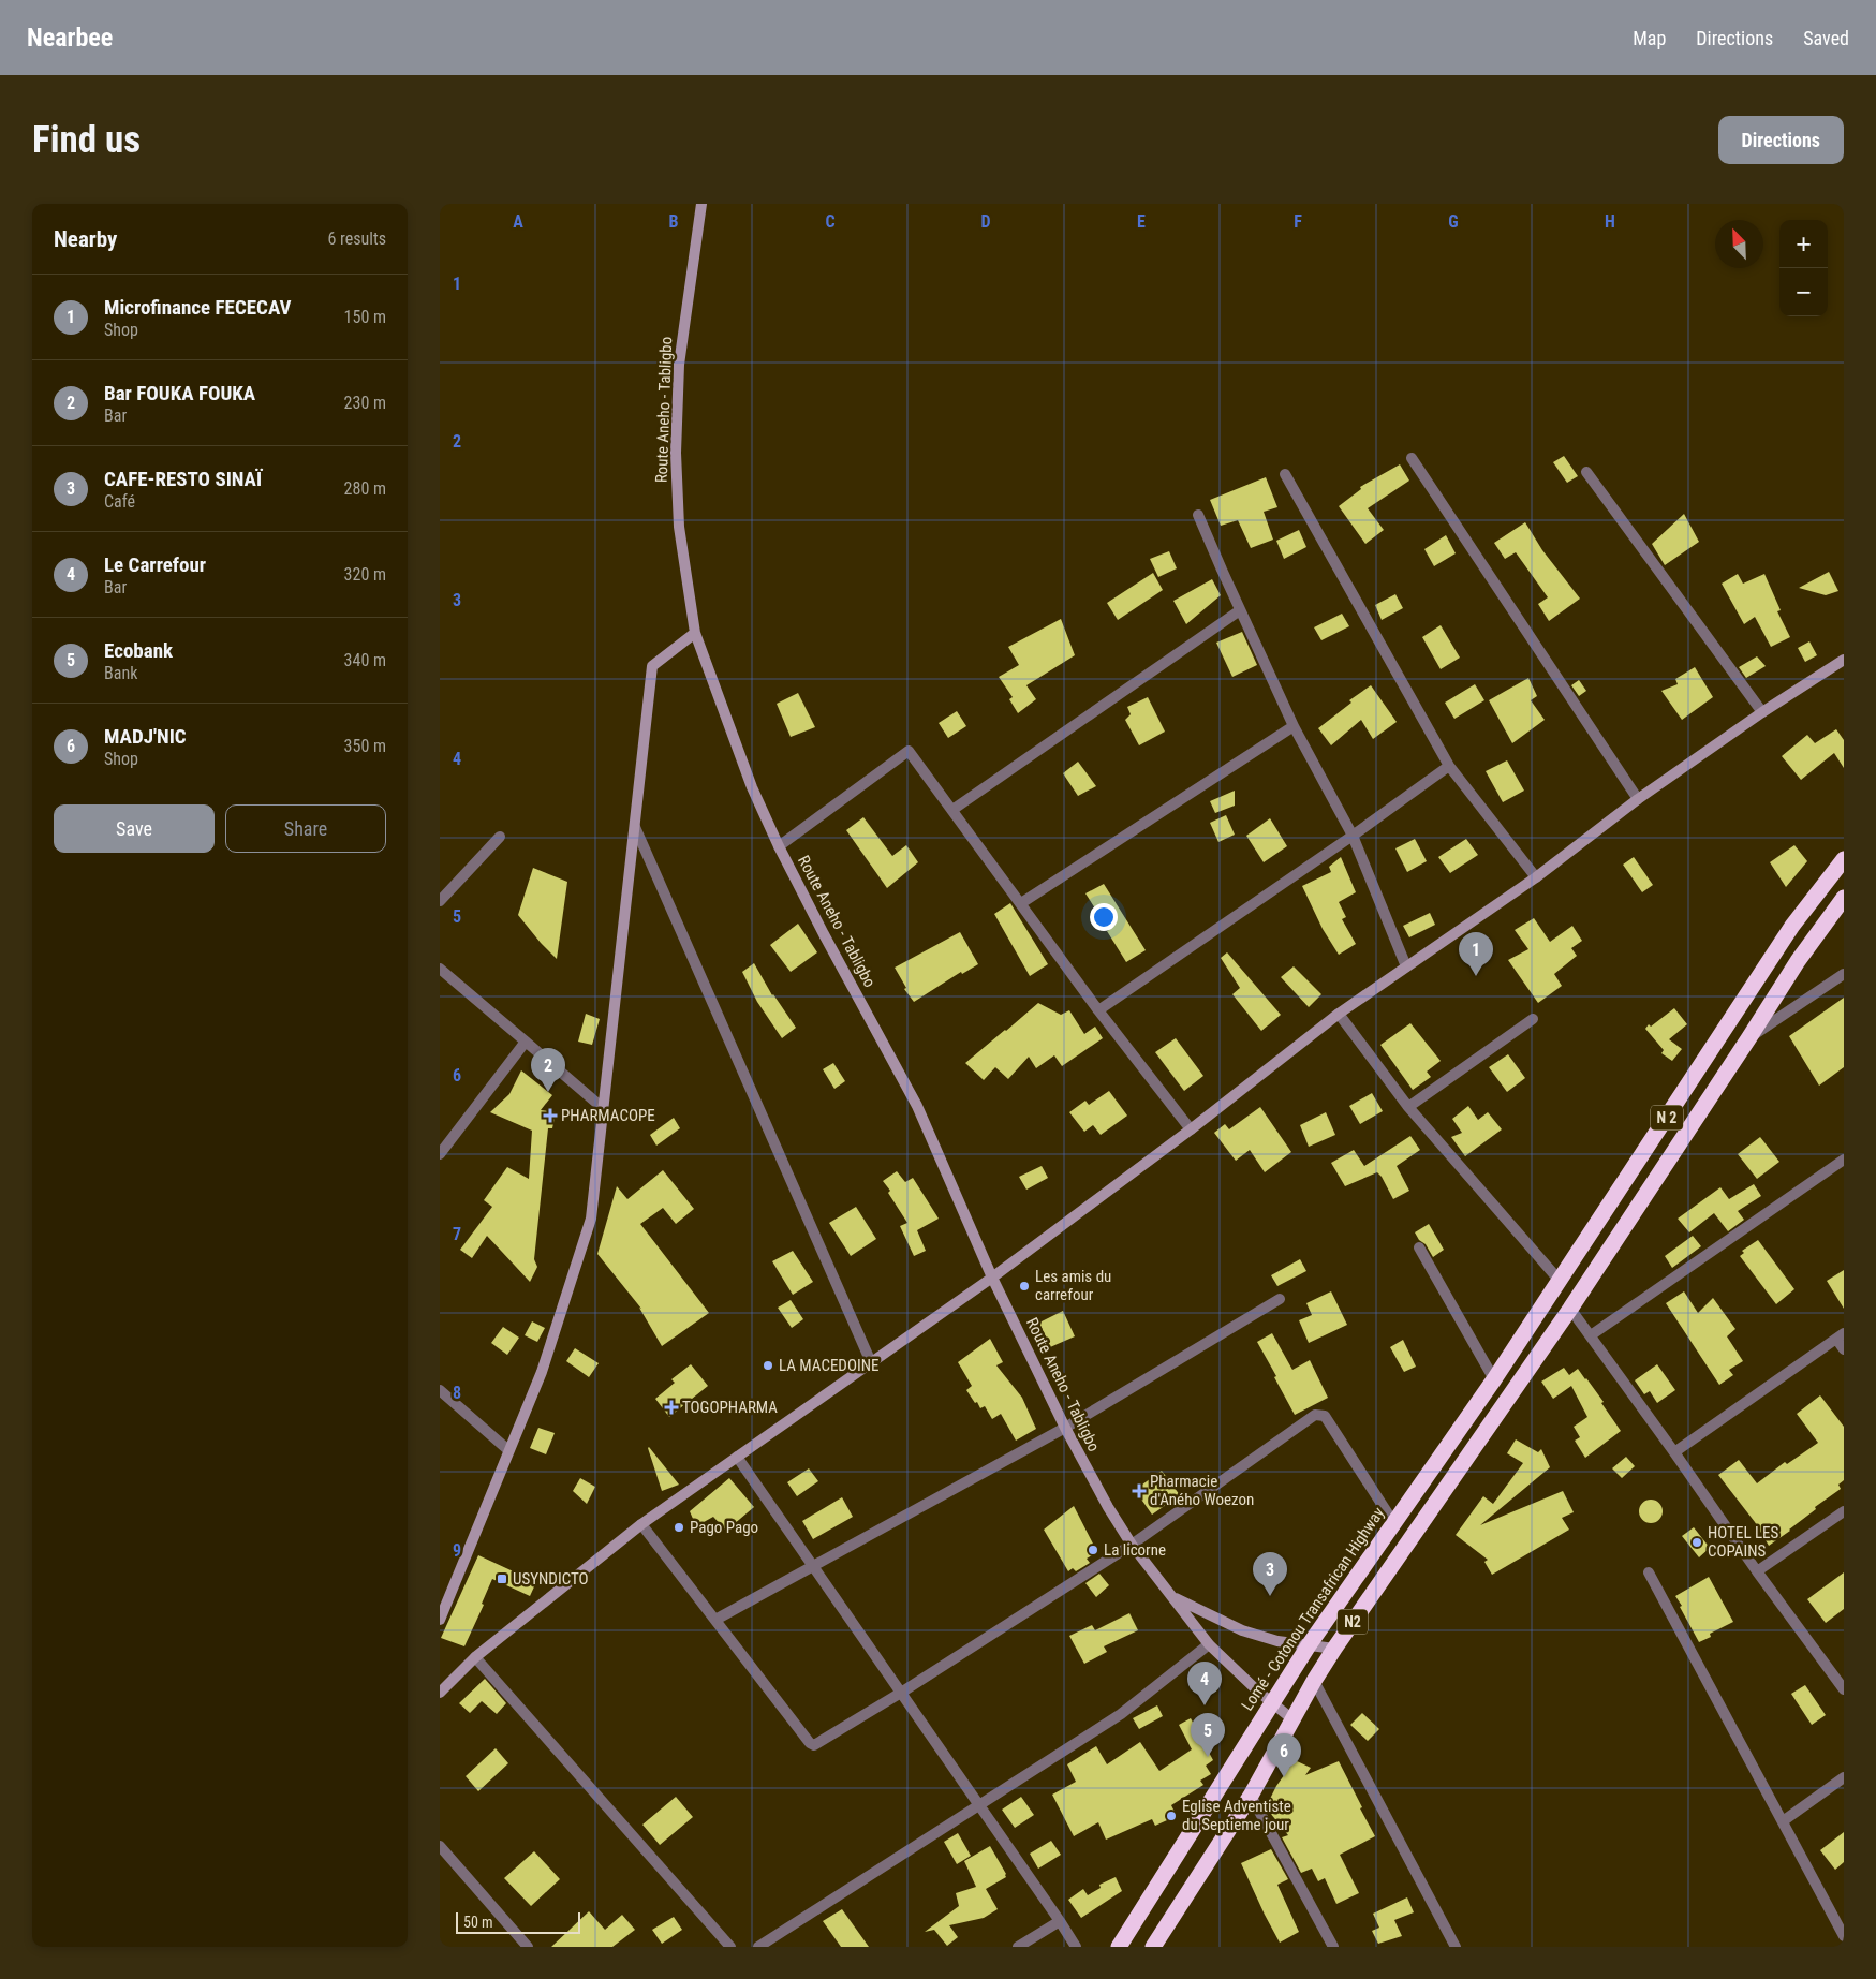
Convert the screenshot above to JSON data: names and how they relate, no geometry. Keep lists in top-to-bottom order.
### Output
{
  "streets": {
    "highway": ["N 2", "Lomé - Cotonou Transafrican Highway", "N2"],
    "street": ["Route Aneho - Tabligbo"]
  },
  "crossings": [
    ["Route Aneho - Tabligbo", "Lomé - Cotonou Transafrican Highway"],
    ["Route Aneho - Tabligbo", "N2"],
    ["N 2", "Lomé - Cotonou Transafrican Highway"],
    ["N 2", "N2"]
  ],
  "places": {
    "health": ["PHARMACOPE", "TOGOPHARMA", "Pharmacie d'Aného Woezon"],
    "other": [
      "Les amis du carrefour",
      "LA MACEDOINE",
      "Pago Pago",
      "HOTEL LES COPAINS",
      "La licorne",
      "Eglise Adventiste du Septieme jour"
    ],
    "transit": ["USYNDICTO"]
  },
  "scale_bar": "50 m",
  "north": "top left",
  "page": {
    "header": "Nearbee",
    "nav": ["Map", "Directions", "Saved"],
    "buttons": [
      "Directions",
      ["Save", "Share"]
    ],
    "title": "Find us",
    "heading": ["Nearby", "6 results"],
    "map_buttons": ["+", "−"],
    "list": [
      {
        "mark": "1",
        "name": "Microfinance FECECAV",
        "note": "Shop",
        "value": "150 m"
      },
      {
        "mark": "2",
        "name": "Bar FOUKA FOUKA",
        "note": "Bar",
        "value": "230 m"
      },
      {
        "mark": "3",
        "name": "CAFE-RESTO SINAÏ",
        "note": "Café",
        "value": "280 m"
      },
      {
        "mark": "4",
        "name": "Le Carrefour",
        "note": "Bar",
        "value": "320 m"
      },
      {
        "mark": "5",
        "name": "Ecobank",
        "note": "Bank",
        "value": "340 m"
      },
      {
        "mark": "6",
        "name": "MADJ'NIC",
        "note": "Shop",
        "value": "350 m"
      }
    ],
    "pins": [
      "1",
      "2",
      "3",
      "4",
      "5",
      "6"
    ],
    "scale": "50 m"
  },
  "grid": {
    "columns": [
      "A",
      "B",
      "C",
      "D",
      "E",
      "F",
      "G",
      "H"
    ],
    "rows": [
      "1",
      "2",
      "3",
      "4",
      "5",
      "6",
      "7",
      "8",
      "9"
    ]
  }
}
